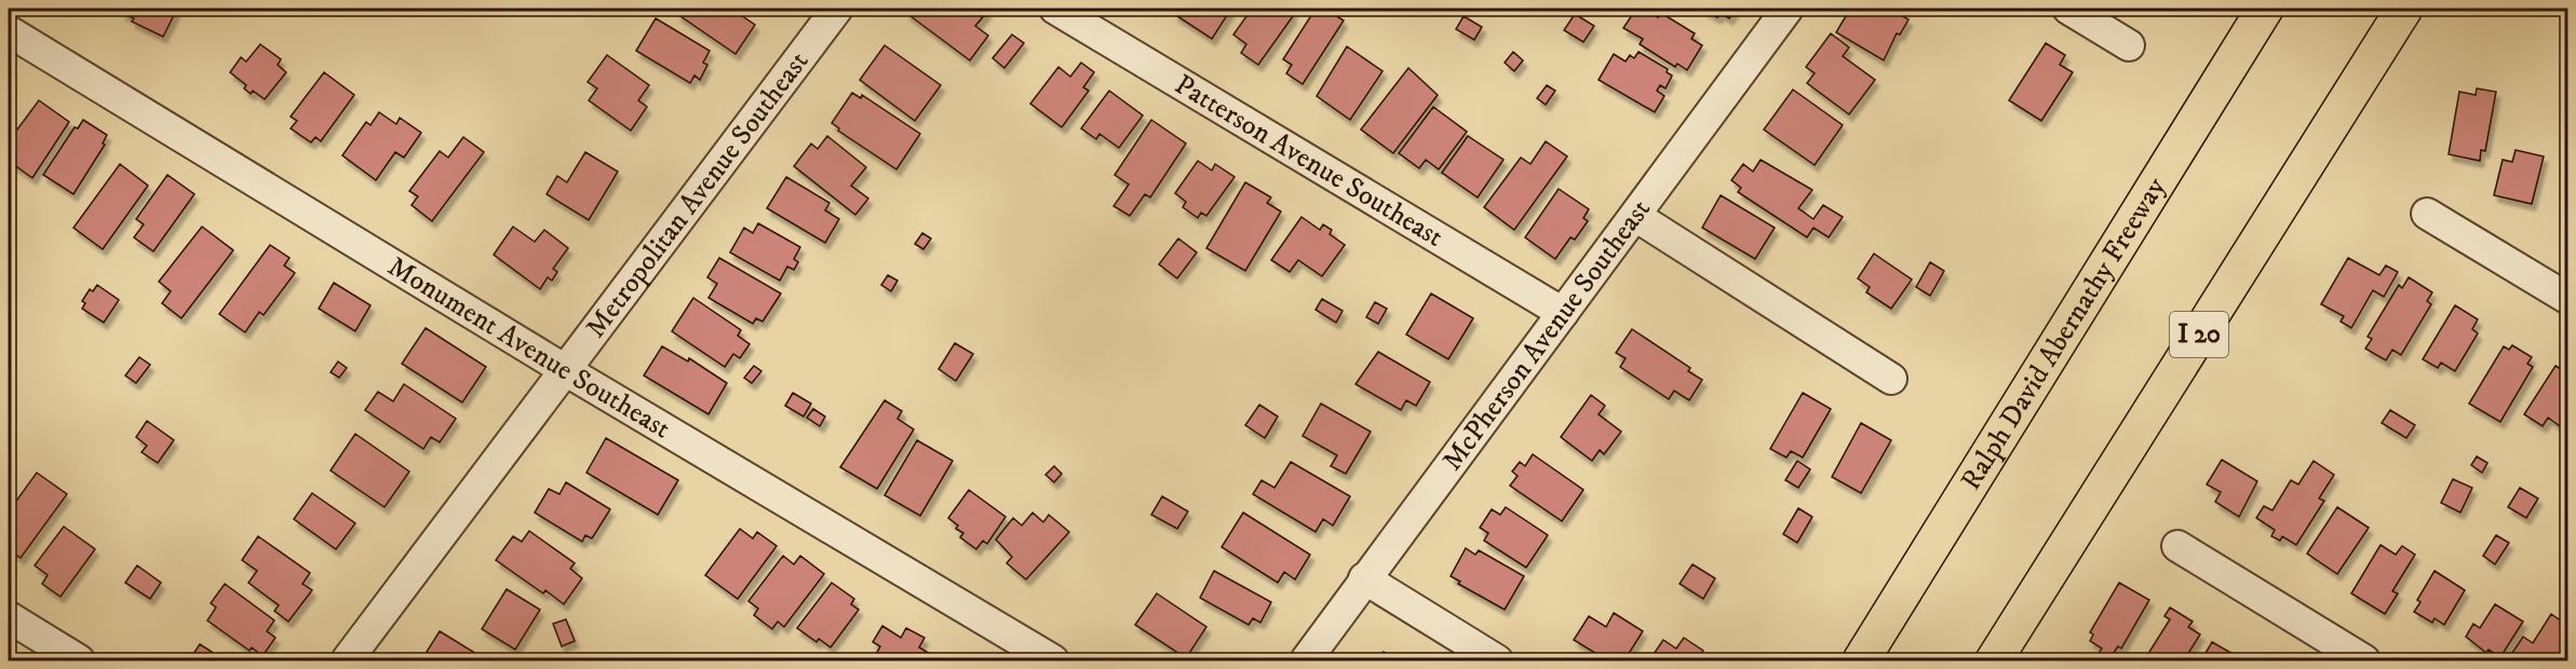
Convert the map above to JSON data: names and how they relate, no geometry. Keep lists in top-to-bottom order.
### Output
{
  "streets": {
    "highway": ["Ralph David Abernathy Freeway", "I 20"],
    "street": [
      "Patterson Avenue Southeast",
      "Metropolitan Avenue Southeast",
      "McPherson Avenue Southeast",
      "Monument Avenue Southeast"
    ]
  },
  "crossings": [
    ["Patterson Avenue Southeast", "McPherson Avenue Southeast"],
    ["Metropolitan Avenue Southeast", "Monument Avenue Southeast"]
  ]
}
